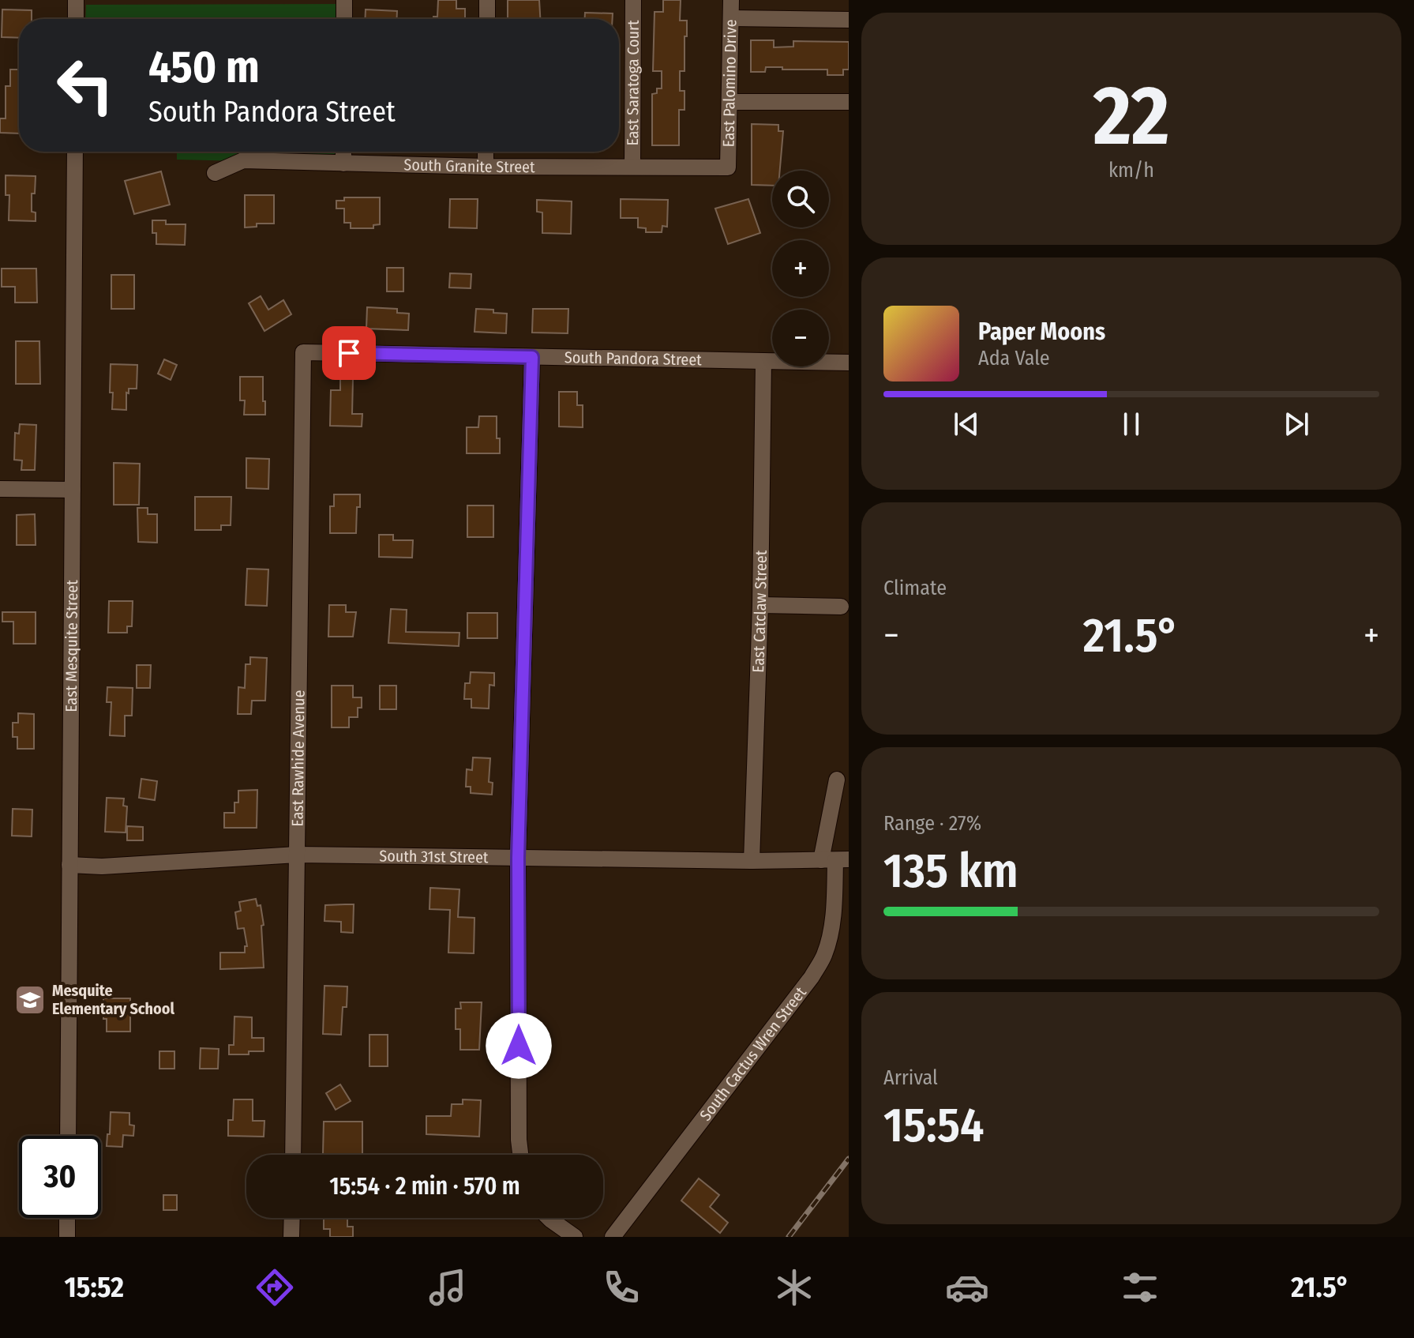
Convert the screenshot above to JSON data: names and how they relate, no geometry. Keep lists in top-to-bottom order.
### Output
{
  "streets": {
    "street": [
      "East Saratoga Court",
      "East Palomino Drive",
      "South Granite Street",
      "South Pandora Street",
      "East Catclaw Street",
      "East Mesquite Street",
      "East Rawhide Avenue",
      "South 31st Street",
      "South Cactus Wren Street"
    ]
  },
  "crossings": [
    ["East Saratoga Court", "South Granite Street"],
    ["East Palomino Drive", "South Granite Street"],
    ["South Pandora Street", "East Catclaw Street"],
    ["South Pandora Street", "East Rawhide Avenue"],
    ["East Catclaw Street", "South 31st Street"],
    ["East Mesquite Street", "South 31st Street"],
    ["East Rawhide Avenue", "South 31st Street"],
    ["South 31st Street", "South Cactus Wren Street"]
  ],
  "places": {
    "school or university": ["Mesquite Elementary School"]
  },
  "page": {
    "tile": [
      ["22", "km/h"],
      "Climate",
      ["Range · 27%", "135 km"],
      ["Arrival", "15:54"]
    ],
    "turn": ["450 m", "South Pandora Street"],
    "map_buttons": ["+", "−"],
    "song": ["Paper Moons", "Ada Vale"],
    "heat": ["−", "21.5°", "+"],
    "limit": "30",
    "trip": "15:54 · 2 min · 570 m",
    "tabs": ["15:52", "21.5°"]
  }
}
